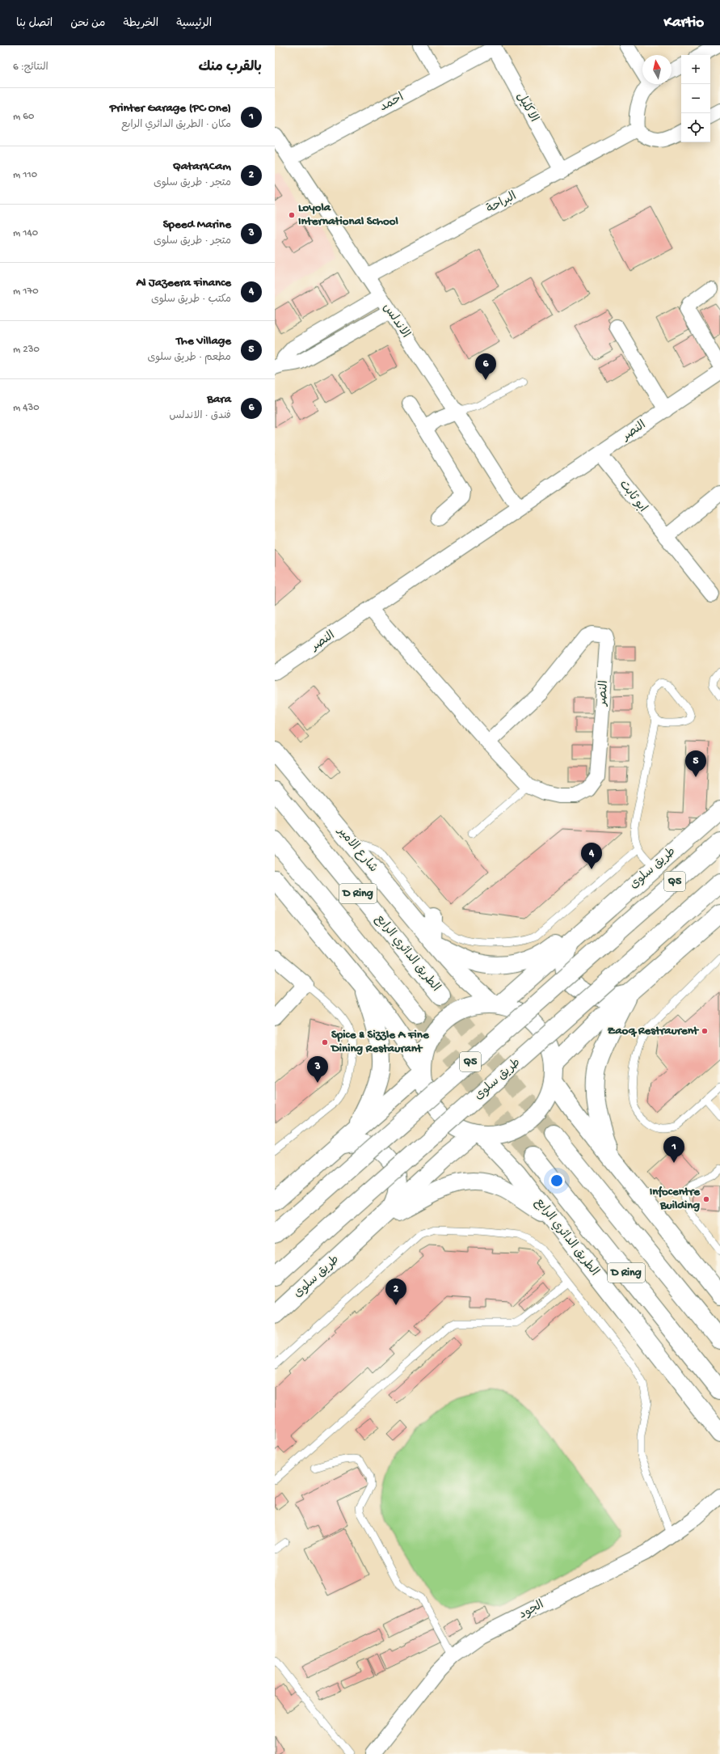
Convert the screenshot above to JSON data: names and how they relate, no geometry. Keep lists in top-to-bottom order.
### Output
{
  "streets": {
    "main road": [
      "شارع الامير",
      "طريق سلوى",
      "Q5",
      "D Ring",
      "الطريق الدائري الرابع"
    ],
    "street": [
      "احمد",
      "الاكليل",
      "البراحة",
      "الاندلس",
      "النصر",
      "ابو ثابت",
      "الجود"
    ]
  },
  "crossings": [
    ["احمد", "الاكليل"],
    ["احمد", "الاندلس"],
    ["الاكليل", "البراحة"],
    ["البراحة", "الاندلس"],
    ["الاندلس", "النصر"],
    ["النصر", "ابو ثابت"],
    ["شارع الامير", "طريق سلوى"],
    ["طريق سلوى", "الطريق الدائري الرابع"]
  ],
  "places": [
    "Loyola International School",
    "Zaoq Restraurent",
    "Spice & Sizzle A Fine Dining Restaurant",
    "Infocentre Building"
  ],
  "north": "top",
  "page": {
    "header": "Kartio",
    "nav": [
      "الرئيسية",
      "الخريطة",
      "من نحن",
      "اتصل بنا"
    ],
    "heading": ["بالقرب منك", "النتائج: 6"],
    "map_buttons": ["+", "−"],
    "list": [
      {
        "mark": "1",
        "name": "Printer Garage (PC One)",
        "note": "مكان · الطريق الدائري الرابع",
        "value": "60 m"
      },
      {
        "mark": "2",
        "name": "Qatar4Cam",
        "note": "متجر · طريق سلوى",
        "value": "110 m"
      },
      {
        "mark": "3",
        "name": "Speed Marine",
        "note": "متجر · طريق سلوى",
        "value": "140 m"
      },
      {
        "mark": "4",
        "name": "Al Jazeera Finance",
        "note": "مكتب · طريق سلوى",
        "value": "170 m"
      },
      {
        "mark": "5",
        "name": "The Village",
        "note": "مطعم · طريق سلوى",
        "value": "230 m"
      },
      {
        "mark": "6",
        "name": "Bara",
        "note": "فندق · الاندلس",
        "value": "430 m"
      }
    ],
    "pins": [
      "6",
      "5",
      "4",
      "3",
      "1",
      "2"
    ]
  }
}
